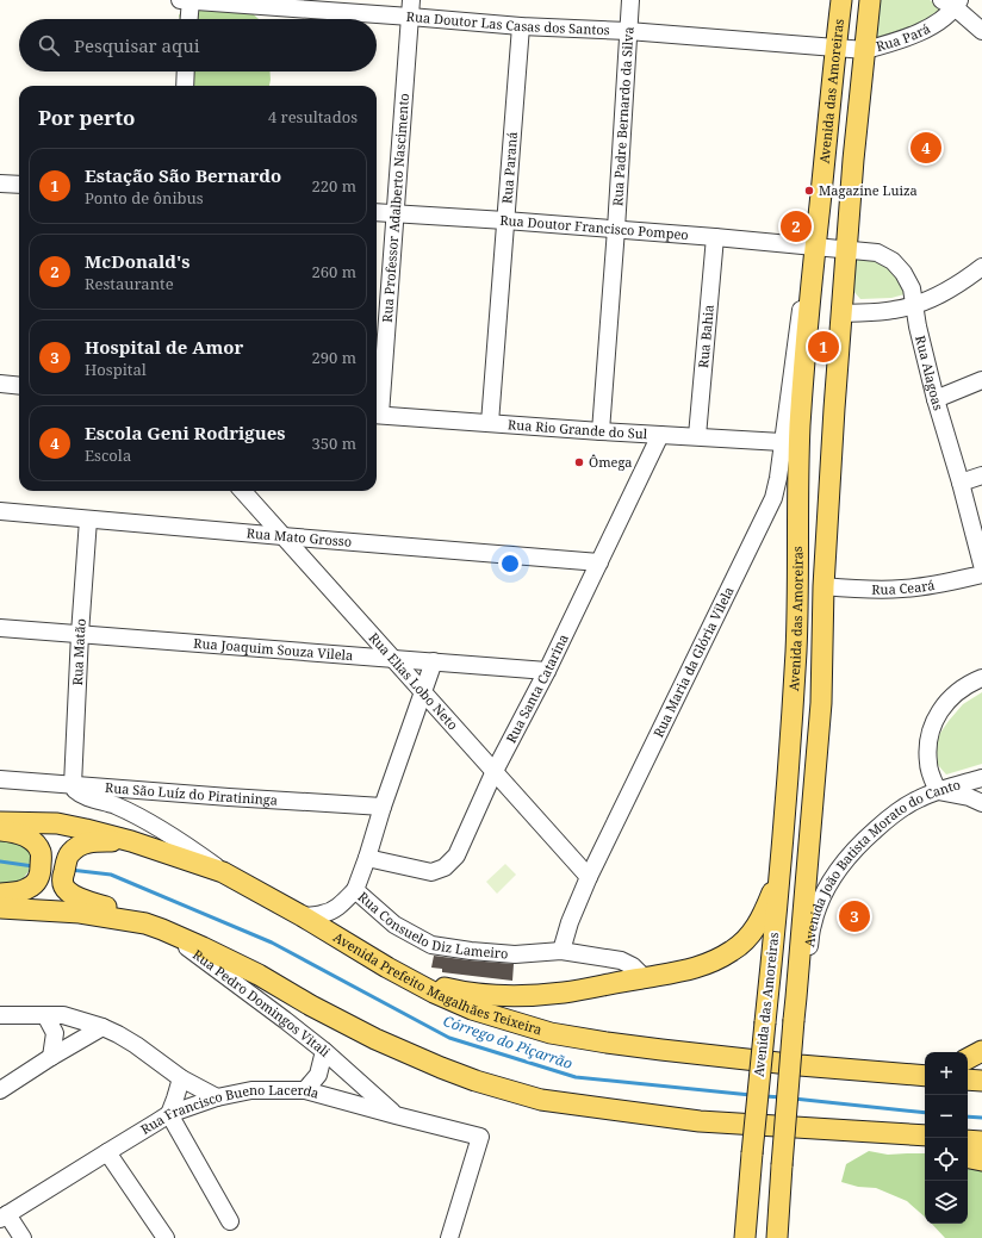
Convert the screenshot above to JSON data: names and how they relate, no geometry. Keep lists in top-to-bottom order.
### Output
{
  "streets": {
    "main road": ["Avenida das Amoreiras", "Avenida Prefeito Magalhães Teixeira"],
    "street": [
      "Rua Doutor Las Casas dos Santos",
      "Rua Pará",
      "Rua Padre Bernardo da Silva",
      "Rua Paraná",
      "Rua Professor Adalberto Nascimento",
      "Rua Doutor Francisco Pompeo",
      "Rua Bahia",
      "Rua Alagoas",
      "Rua Rio Grande do Sul",
      "Rua Mato Grosso",
      "Rua Ceará",
      "Rua Joaquim Souza Vilela",
      "Rua Matão",
      "Rua Maria da Glória Vilela",
      "Rua Elias Lobo Neto",
      "Rua Santa Catarina",
      "Rua São Luíz do Piratininga",
      "Avenida João Batista Morato do Canto",
      "Rua Consuelo Diz Lameiro",
      "Rua Pedro Domingos Vitali",
      "Rua Francisco Bueno Lacerda"
    ]
  },
  "crossings": [
    ["Rua Doutor Las Casas dos Santos", "Rua Pará"],
    ["Rua Doutor Las Casas dos Santos", "Avenida das Amoreiras"],
    ["Rua Doutor Las Casas dos Santos", "Rua Padre Bernardo da Silva"],
    ["Rua Doutor Las Casas dos Santos", "Rua Paraná"],
    ["Rua Doutor Las Casas dos Santos", "Rua Professor Adalberto Nascimento"],
    ["Rua Pará", "Avenida das Amoreiras"],
    ["Avenida das Amoreiras", "Rua Doutor Francisco Pompeo"],
    ["Avenida das Amoreiras", "Rua Alagoas"],
    ["Avenida das Amoreiras", "Rua Maria da Glória Vilela"],
    ["Rua Padre Bernardo da Silva", "Rua Doutor Francisco Pompeo"],
    ["Rua Padre Bernardo da Silva", "Rua Rio Grande do Sul"],
    ["Rua Paraná", "Rua Doutor Francisco Pompeo"],
    ["Rua Paraná", "Rua Rio Grande do Sul"],
    ["Rua Professor Adalberto Nascimento", "Rua Doutor Francisco Pompeo"],
    ["Rua Professor Adalberto Nascimento", "Rua Rio Grande do Sul"],
    ["Rua Doutor Francisco Pompeo", "Rua Bahia"],
    ["Rua Doutor Francisco Pompeo", "Rua Alagoas"],
    ["Rua Bahia", "Rua Rio Grande do Sul"],
    ["Rua Rio Grande do Sul", "Rua Maria da Glória Vilela"],
    ["Rua Rio Grande do Sul", "Rua Santa Catarina"],
    ["Rua Mato Grosso", "Rua Matão"],
    ["Rua Mato Grosso", "Rua Elias Lobo Neto"],
    ["Rua Mato Grosso", "Rua Santa Catarina"],
    ["Rua Joaquim Souza Vilela", "Rua Matão"],
    ["Rua Joaquim Souza Vilela", "Rua Elias Lobo Neto"],
    ["Rua Joaquim Souza Vilela", "Rua Santa Catarina"],
    ["Rua Joaquim Souza Vilela", "Rua Consuelo Diz Lameiro"],
    ["Rua Matão", "Rua São Luíz do Piratininga"],
    ["Rua Maria da Glória Vilela", "Rua Elias Lobo Neto"],
    ["Rua Elias Lobo Neto", "Rua Santa Catarina"],
    ["Rua Elias Lobo Neto", "Rua Consuelo Diz Lameiro"],
    ["Rua Santa Catarina", "Rua Consuelo Diz Lameiro"],
    ["Rua São Luíz do Piratininga", "Rua Consuelo Diz Lameiro"],
    ["Rua Pedro Domingos Vitali", "Rua Francisco Bueno Lacerda"]
  ],
  "water": ["Córrego do Piçarrão"],
  "places": ["Magazine Luiza", "Ômega"],
  "page": {
    "search": "Pesquisar aqui",
    "heading": ["Por perto", "4 resultados"],
    "pins": [
      "4",
      "2",
      "1",
      "3"
    ],
    "list": [
      {
        "mark": "1",
        "name": "Estação São Bernardo",
        "note": "Ponto de ônibus",
        "value": "220 m"
      },
      {
        "mark": "2",
        "name": "McDonald's",
        "note": "Restaurante",
        "value": "260 m"
      },
      {
        "mark": "3",
        "name": "Hospital de Amor",
        "note": "Hospital",
        "value": "290 m"
      },
      {
        "mark": "4",
        "name": "Escola Geni Rodrigues",
        "note": "Escola",
        "value": "350 m"
      }
    ],
    "map_buttons": ["+", "−"]
  }
}
